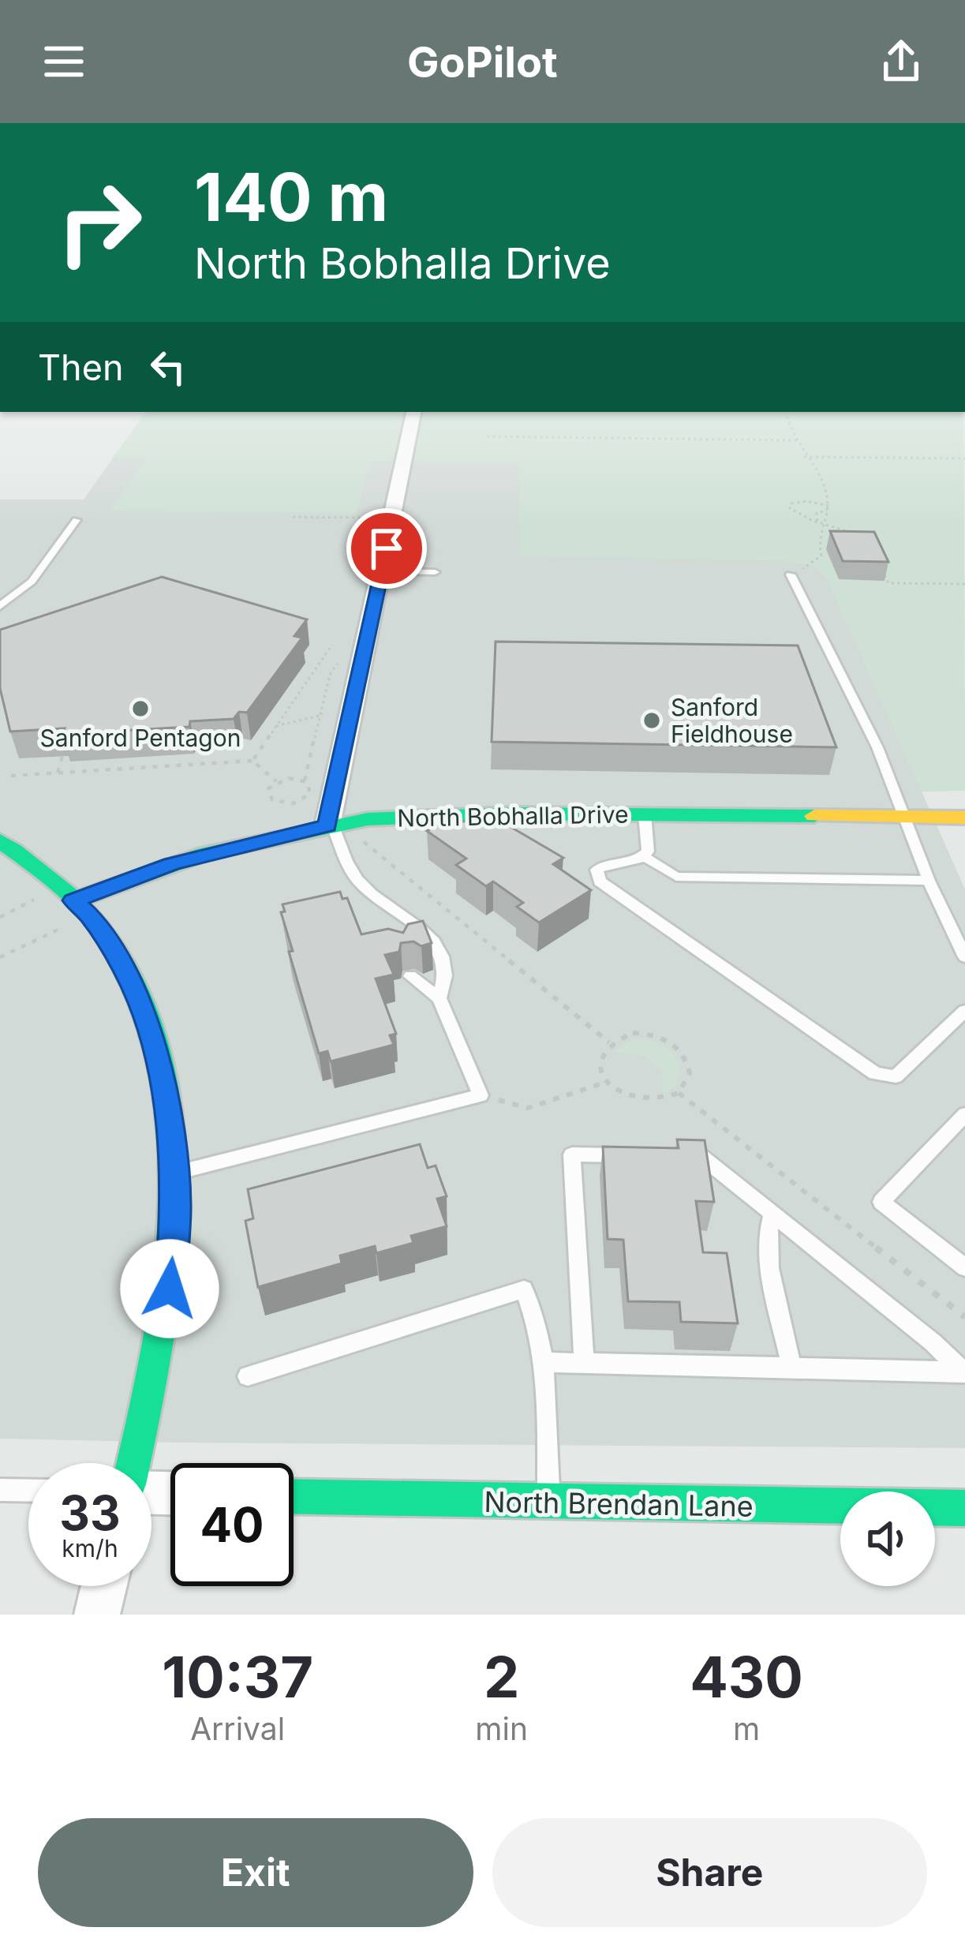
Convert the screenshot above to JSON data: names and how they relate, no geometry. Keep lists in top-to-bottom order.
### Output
{
  "streets": {
    "street": ["North Bobhalla Drive", "North Brendan Lane"]
  },
  "places": ["Sanford Pentagon", "Sanford Fieldhouse"],
  "page": {
    "header": "GoPilot",
    "turn": ["140 m", "North Bobhalla Drive"],
    "then": "Then",
    "speed": "33 km/h",
    "limit": "40",
    "eta": [
      "10:37",
      "Arrival",
      "2",
      "min",
      "430",
      "m"
    ],
    "buttons": ["Exit", "Share"]
  }
}
